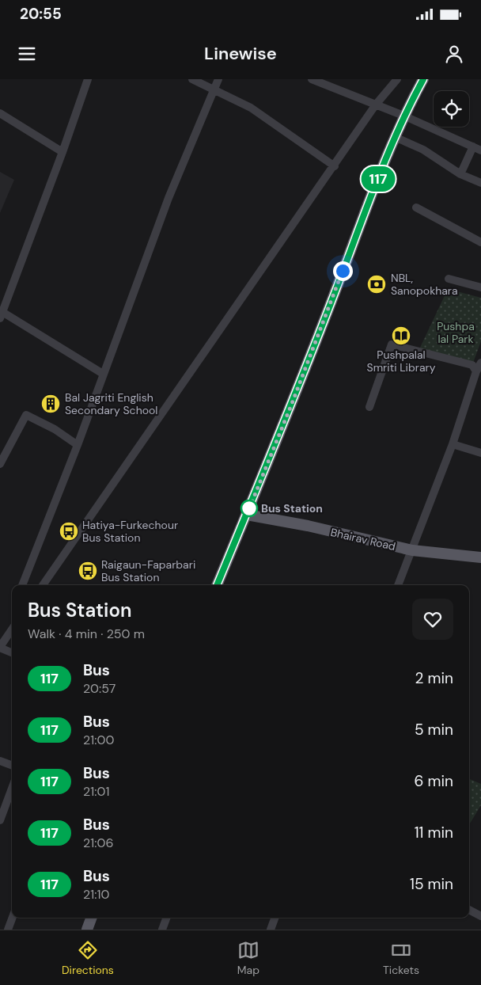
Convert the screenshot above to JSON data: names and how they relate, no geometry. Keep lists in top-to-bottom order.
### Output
{
  "streets": {
    "main road": ["Bhairav Road"]
  },
  "parks": ["Pushpa lal Park"],
  "places": {
    "bank": ["NBL, Sanopokhara"],
    "library": ["Pushpalal Smriti Library"],
    "building": ["Bal Jagriti English Secondary School"],
    "other": ["Bus Station"],
    "bus stop": ["Hatiya-Furkechour Bus Station", "Raigaun-Faparbari Bus Station"]
  },
  "lines": ["bus line 117"],
  "page": {
    "status": "20:55",
    "header": "Linewise",
    "on_map": "117",
    "heading": ["Bus Station", "Walk · 4 min · 250 m"],
    "list": [
      {
        "mark": "117",
        "name": "Bus",
        "note": "20:57",
        "value": "2 min"
      },
      {
        "mark": "117",
        "name": "Bus",
        "note": "21:00",
        "value": "5 min"
      },
      {
        "mark": "117",
        "name": "Bus",
        "note": "21:01",
        "value": "6 min"
      },
      {
        "mark": "117",
        "name": "Bus",
        "note": "21:06",
        "value": "11 min"
      },
      {
        "mark": "117",
        "name": "Bus",
        "note": "21:10",
        "value": "15 min"
      }
    ],
    "tabs": ["Directions", "Map", "Tickets"]
  }
}
